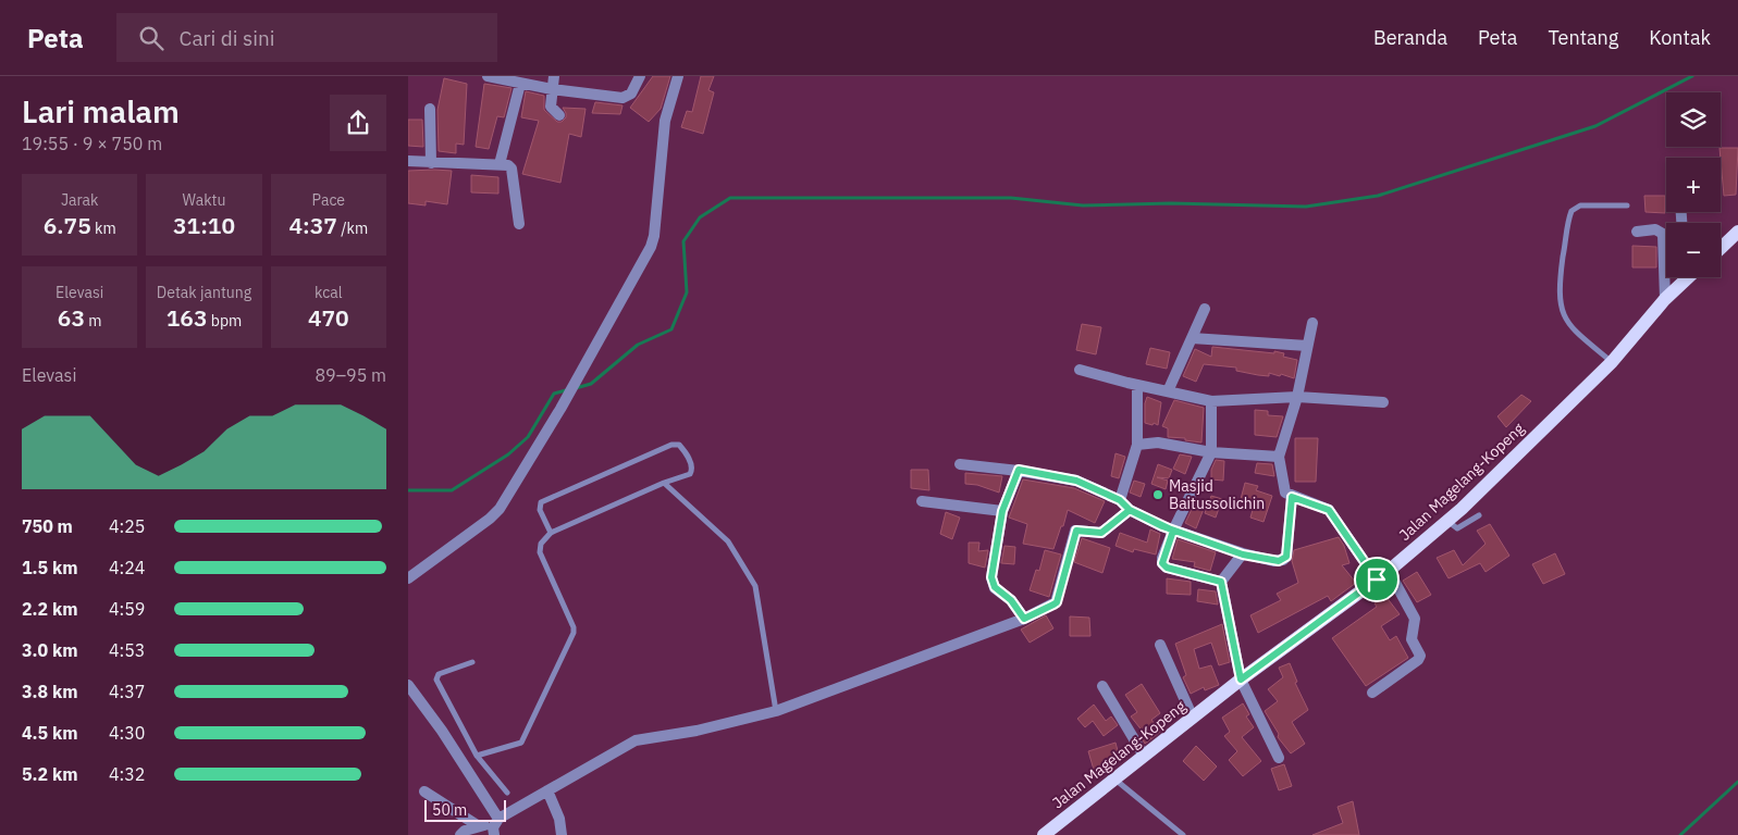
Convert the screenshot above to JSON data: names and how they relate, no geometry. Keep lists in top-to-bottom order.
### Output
{
  "streets": {
    "main road": ["Jalan Magelang-Kopeng"]
  },
  "places": ["Masjid Baitussolichin"],
  "scale_bar": "50 m",
  "page": {
    "header": "Peta",
    "search": "Cari di sini",
    "nav": [
      "Beranda",
      "Peta",
      "Tentang",
      "Kontak"
    ],
    "heading": ["Lari malam", "19:55 · 9 × 750 m"],
    "map_buttons": ["+", "−"],
    "stats": [
      ["Jarak", "6.75 km"],
      ["Waktu", "31:10"],
      ["Pace", "4:37 /km"],
      ["Elevasi", "63 m"],
      ["Detak jantung", "163 bpm"],
      ["kcal", "470"]
    ],
    "chart": ["Elevasi", "89–95 m"],
    "list": [
      {
        "name": "750 m",
        "note": "4:25"
      },
      {
        "name": "1.5 km",
        "note": "4:24"
      },
      {
        "name": "2.2 km",
        "note": "4:59"
      },
      {
        "name": "3.0 km",
        "note": "4:53"
      },
      {
        "name": "3.8 km",
        "note": "4:37"
      },
      {
        "name": "4.5 km",
        "note": "4:30"
      },
      {
        "name": "5.2 km",
        "note": "4:32"
      }
    ],
    "scale": "50 m"
  }
}
